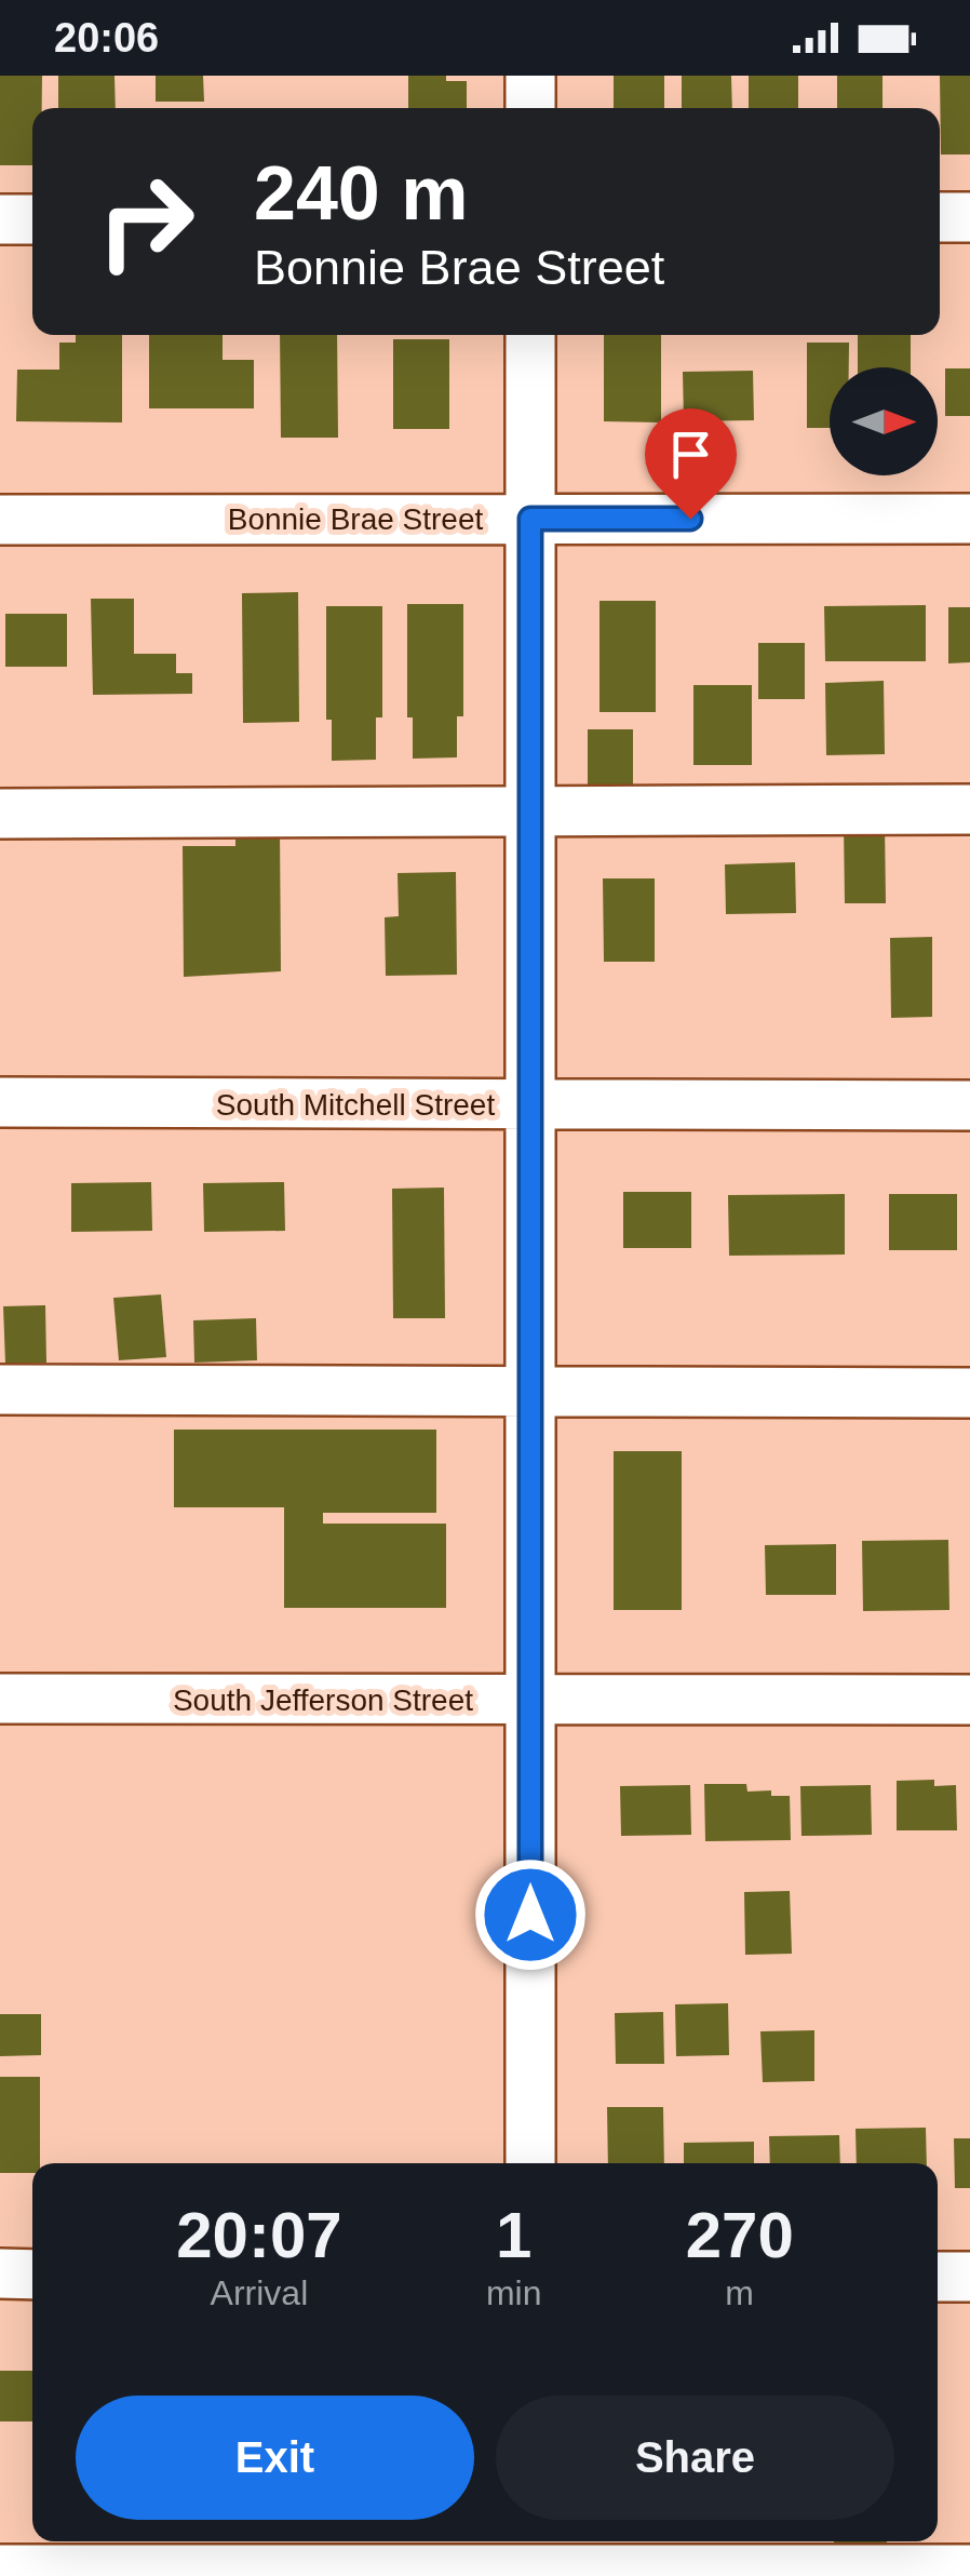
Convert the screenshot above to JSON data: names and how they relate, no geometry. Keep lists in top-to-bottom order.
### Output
{
  "streets": {
    "street": ["Bonnie Brae Street", "South Mitchell Street", "South Jefferson Street"]
  },
  "north": "right",
  "page": {
    "status": "20:06",
    "turn": ["240 m", "Bonnie Brae Street"],
    "eta": [
      "20:07",
      "Arrival",
      "1",
      "min",
      "270",
      "m"
    ],
    "buttons": ["Exit", "Share"]
  }
}
